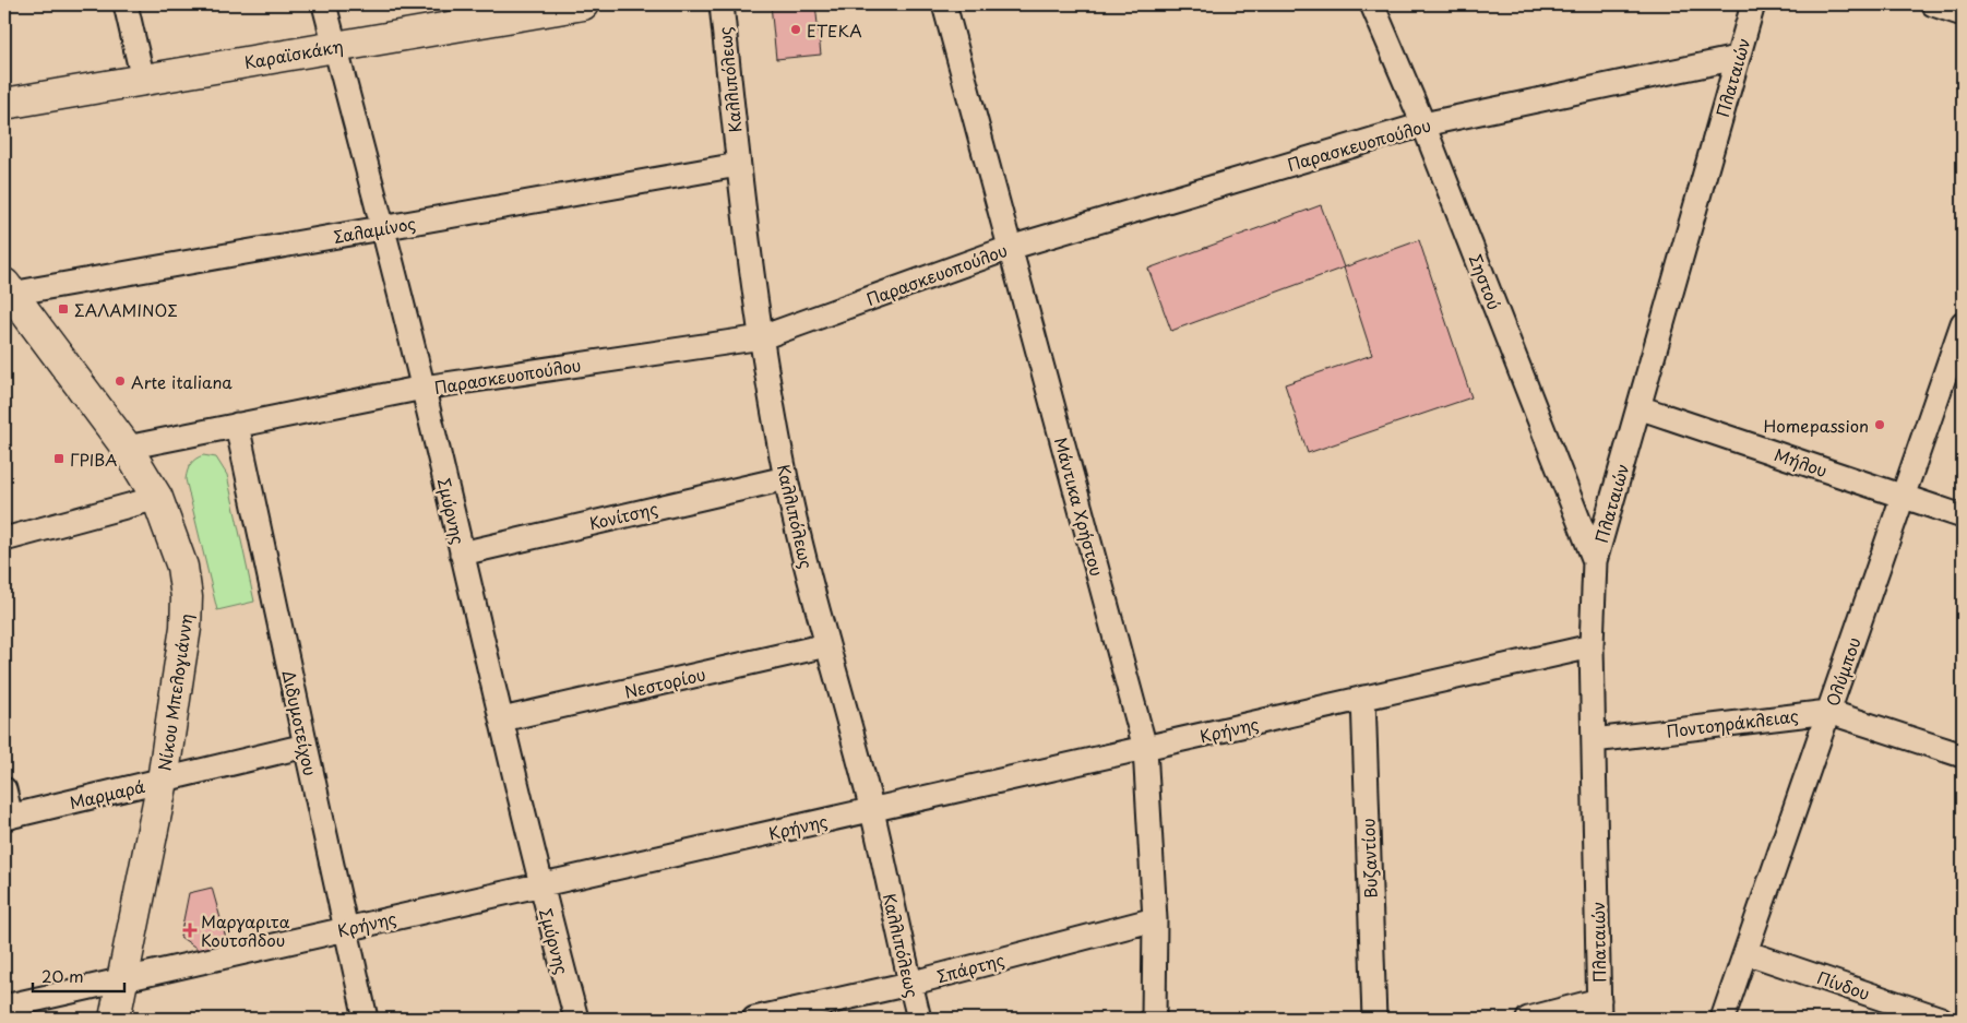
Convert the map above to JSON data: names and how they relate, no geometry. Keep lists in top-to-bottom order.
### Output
{
  "streets": {
    "main road": ["Καραϊσκάκη", "Νίκου Μπελογιάννη"],
    "street": [
      "Πλαταιών",
      "Καλλιπόλεως",
      "Παρασκευοπούλου",
      "Σαλαμίνος",
      "Σηστού",
      "Μήλου",
      "Μάντικα Χρήστου",
      "Σμύρνης",
      "Κονίτσης",
      "Ολύμπου",
      "Νεστορίου",
      "Διδυμοτείχου",
      "Ποντοηράκλειας",
      "Κρήνης",
      "Μαρμαρά",
      "Βυζαντίου",
      "Σπάρτης",
      "Πίνδου"
    ]
  },
  "crossings": [
    ["Καραϊσκάκη", "Σμύρνης"],
    ["Πλαταιών", "Παρασκευοπούλου"],
    ["Πλαταιών", "Σηστού"],
    ["Πλαταιών", "Μήλου"],
    ["Πλαταιών", "Ποντοηράκλειας"],
    ["Πλαταιών", "Κρήνης"],
    ["Καλλιπόλεως", "Παρασκευοπούλου"],
    ["Καλλιπόλεως", "Σαλαμίνος"],
    ["Καλλιπόλεως", "Κονίτσης"],
    ["Καλλιπόλεως", "Νεστορίου"],
    ["Καλλιπόλεως", "Κρήνης"],
    ["Καλλιπόλεως", "Σπάρτης"],
    ["Παρασκευοπούλου", "Σηστού"],
    ["Παρασκευοπούλου", "Μάντικα Χρήστου"],
    ["Παρασκευοπούλου", "Σμύρνης"],
    ["Παρασκευοπούλου", "Νίκου Μπελογιάννη"],
    ["Παρασκευοπούλου", "Διδυμοτείχου"],
    ["Σαλαμίνος", "Σμύρνης"],
    ["Σαλαμίνος", "Νίκου Μπελογιάννη"],
    ["Μήλου", "Ολύμπου"],
    ["Μάντικα Χρήστου", "Κρήνης"],
    ["Μάντικα Χρήστου", "Σπάρτης"],
    ["Σμύρνης", "Κονίτσης"],
    ["Σμύρνης", "Νεστορίου"],
    ["Σμύρνης", "Κρήνης"],
    ["Ολύμπου", "Ποντοηράκλειας"],
    ["Ολύμπου", "Πίνδου"],
    ["Νίκου Μπελογιάννη", "Κρήνης"],
    ["Νίκου Μπελογιάννη", "Μαρμαρά"],
    ["Διδυμοτείχου", "Κρήνης"],
    ["Διδυμοτείχου", "Μαρμαρά"],
    ["Κρήνης", "Βυζαντίου"]
  ],
  "places": {
    "other": ["ΕΤΕΚΑ", "Arte italiana", "Homepassion"],
    "transit": ["ΣΑΛΑΜΙΝΟΣ", "ΓΡΙΒΑ"],
    "health": ["Μαργαριτα Κουτσλδου"]
  },
  "scale_bar": "20 m"
}
